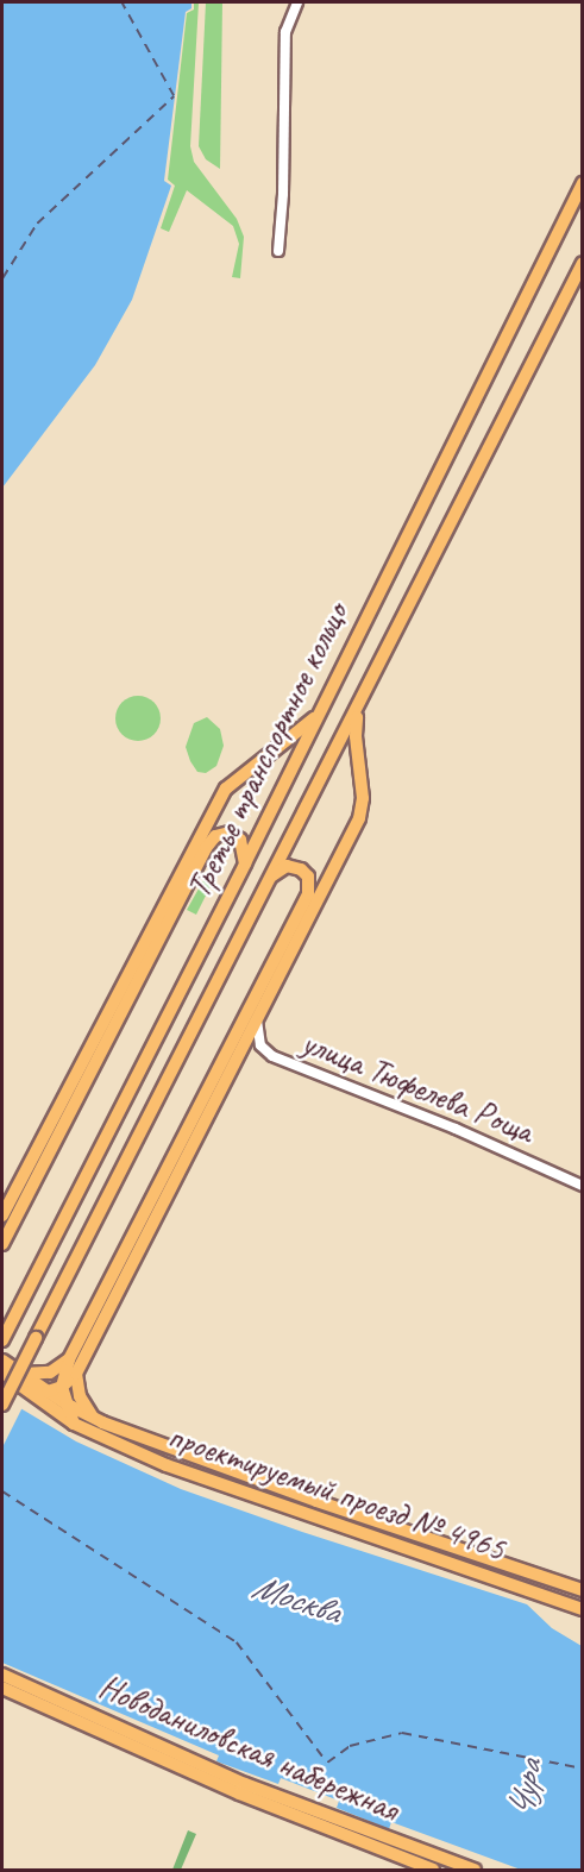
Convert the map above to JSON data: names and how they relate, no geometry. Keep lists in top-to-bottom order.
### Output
{
  "streets": {
    "main road": ["Третье транспортное кольцо", "проектируемый проезд № 4965", "Новоданиловская набережная"],
    "street": ["улица Тюфелева Роща"]
  },
  "water": ["Москва", "Чура"]
}
